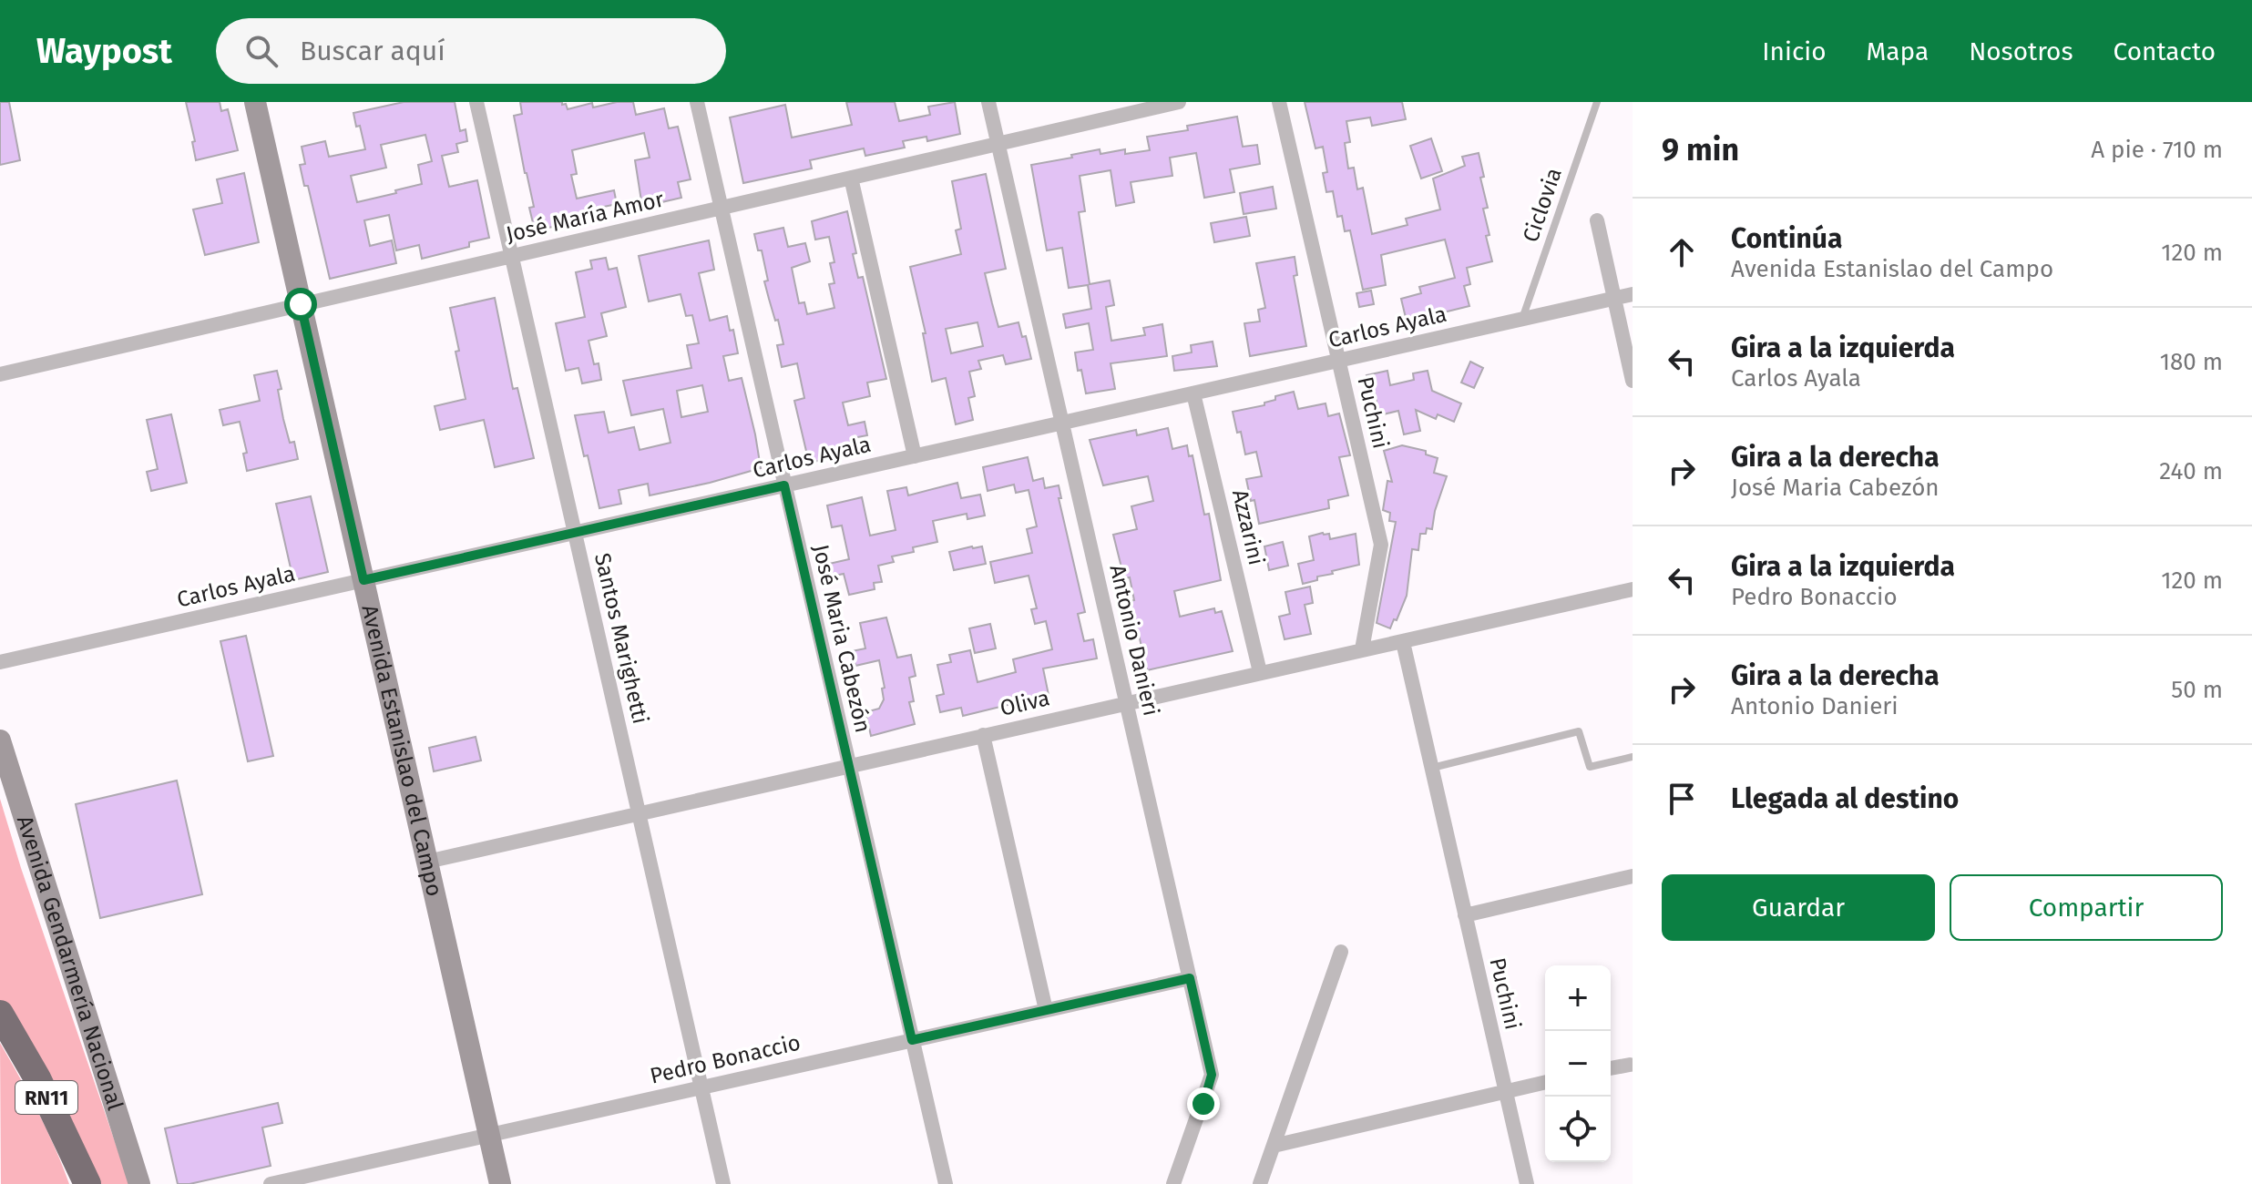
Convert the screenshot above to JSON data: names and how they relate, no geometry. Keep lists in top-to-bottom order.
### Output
{
  "streets": {
    "highway": ["RN11"],
    "main road": ["Avenida Estanislao del Campo", "Avenida Gendarmería Nacional"],
    "street": [
      "José María Amor",
      "Carlos Ayala",
      "Puchini",
      "Azzarini",
      "Santos Marighetti",
      "José Maria Cabezón",
      "Antonio Danieri",
      "Oliva",
      "Pedro Bonaccio"
    ],
    "lane": ["Ciclovia"]
  },
  "crossings": [
    ["Ciclovia", "Carlos Ayala"],
    ["José María Amor", "Santos Marighetti"],
    ["José María Amor", "José Maria Cabezón"],
    ["José María Amor", "Antonio Danieri"],
    ["José María Amor", "Avenida Estanislao del Campo"],
    ["Carlos Ayala", "Puchini"],
    ["Carlos Ayala", "Azzarini"],
    ["Carlos Ayala", "Santos Marighetti"],
    ["Carlos Ayala", "José Maria Cabezón"],
    ["Carlos Ayala", "Antonio Danieri"],
    ["Carlos Ayala", "Avenida Estanislao del Campo"],
    ["Puchini", "Oliva"],
    ["Azzarini", "Oliva"],
    ["Santos Marighetti", "Oliva"],
    ["Santos Marighetti", "Pedro Bonaccio"],
    ["José Maria Cabezón", "Oliva"],
    ["José Maria Cabezón", "Pedro Bonaccio"],
    ["Antonio Danieri", "Oliva"],
    ["Antonio Danieri", "Pedro Bonaccio"],
    ["Oliva", "Avenida Estanislao del Campo"],
    ["Avenida Estanislao del Campo", "Pedro Bonaccio"]
  ],
  "page": {
    "header": "Waypost",
    "search": "Buscar aquí",
    "nav": [
      "Inicio",
      "Mapa",
      "Nosotros",
      "Contacto"
    ],
    "heading": ["9 min", "A pie · 710 m"],
    "list": [
      ["Continúa", "Avenida Estanislao del Campo", "120 m"],
      ["Gira a la izquierda", "Carlos Ayala", "180 m"],
      ["Gira a la derecha", "José Maria Cabezón", "240 m"],
      ["Gira a la izquierda", "Pedro Bonaccio", "120 m"],
      ["Gira a la derecha", "Antonio Danieri", "50 m"],
      "Llegada al destino"
    ],
    "buttons": ["Guardar", "Compartir"],
    "map_buttons": ["+", "−"]
  }
}
